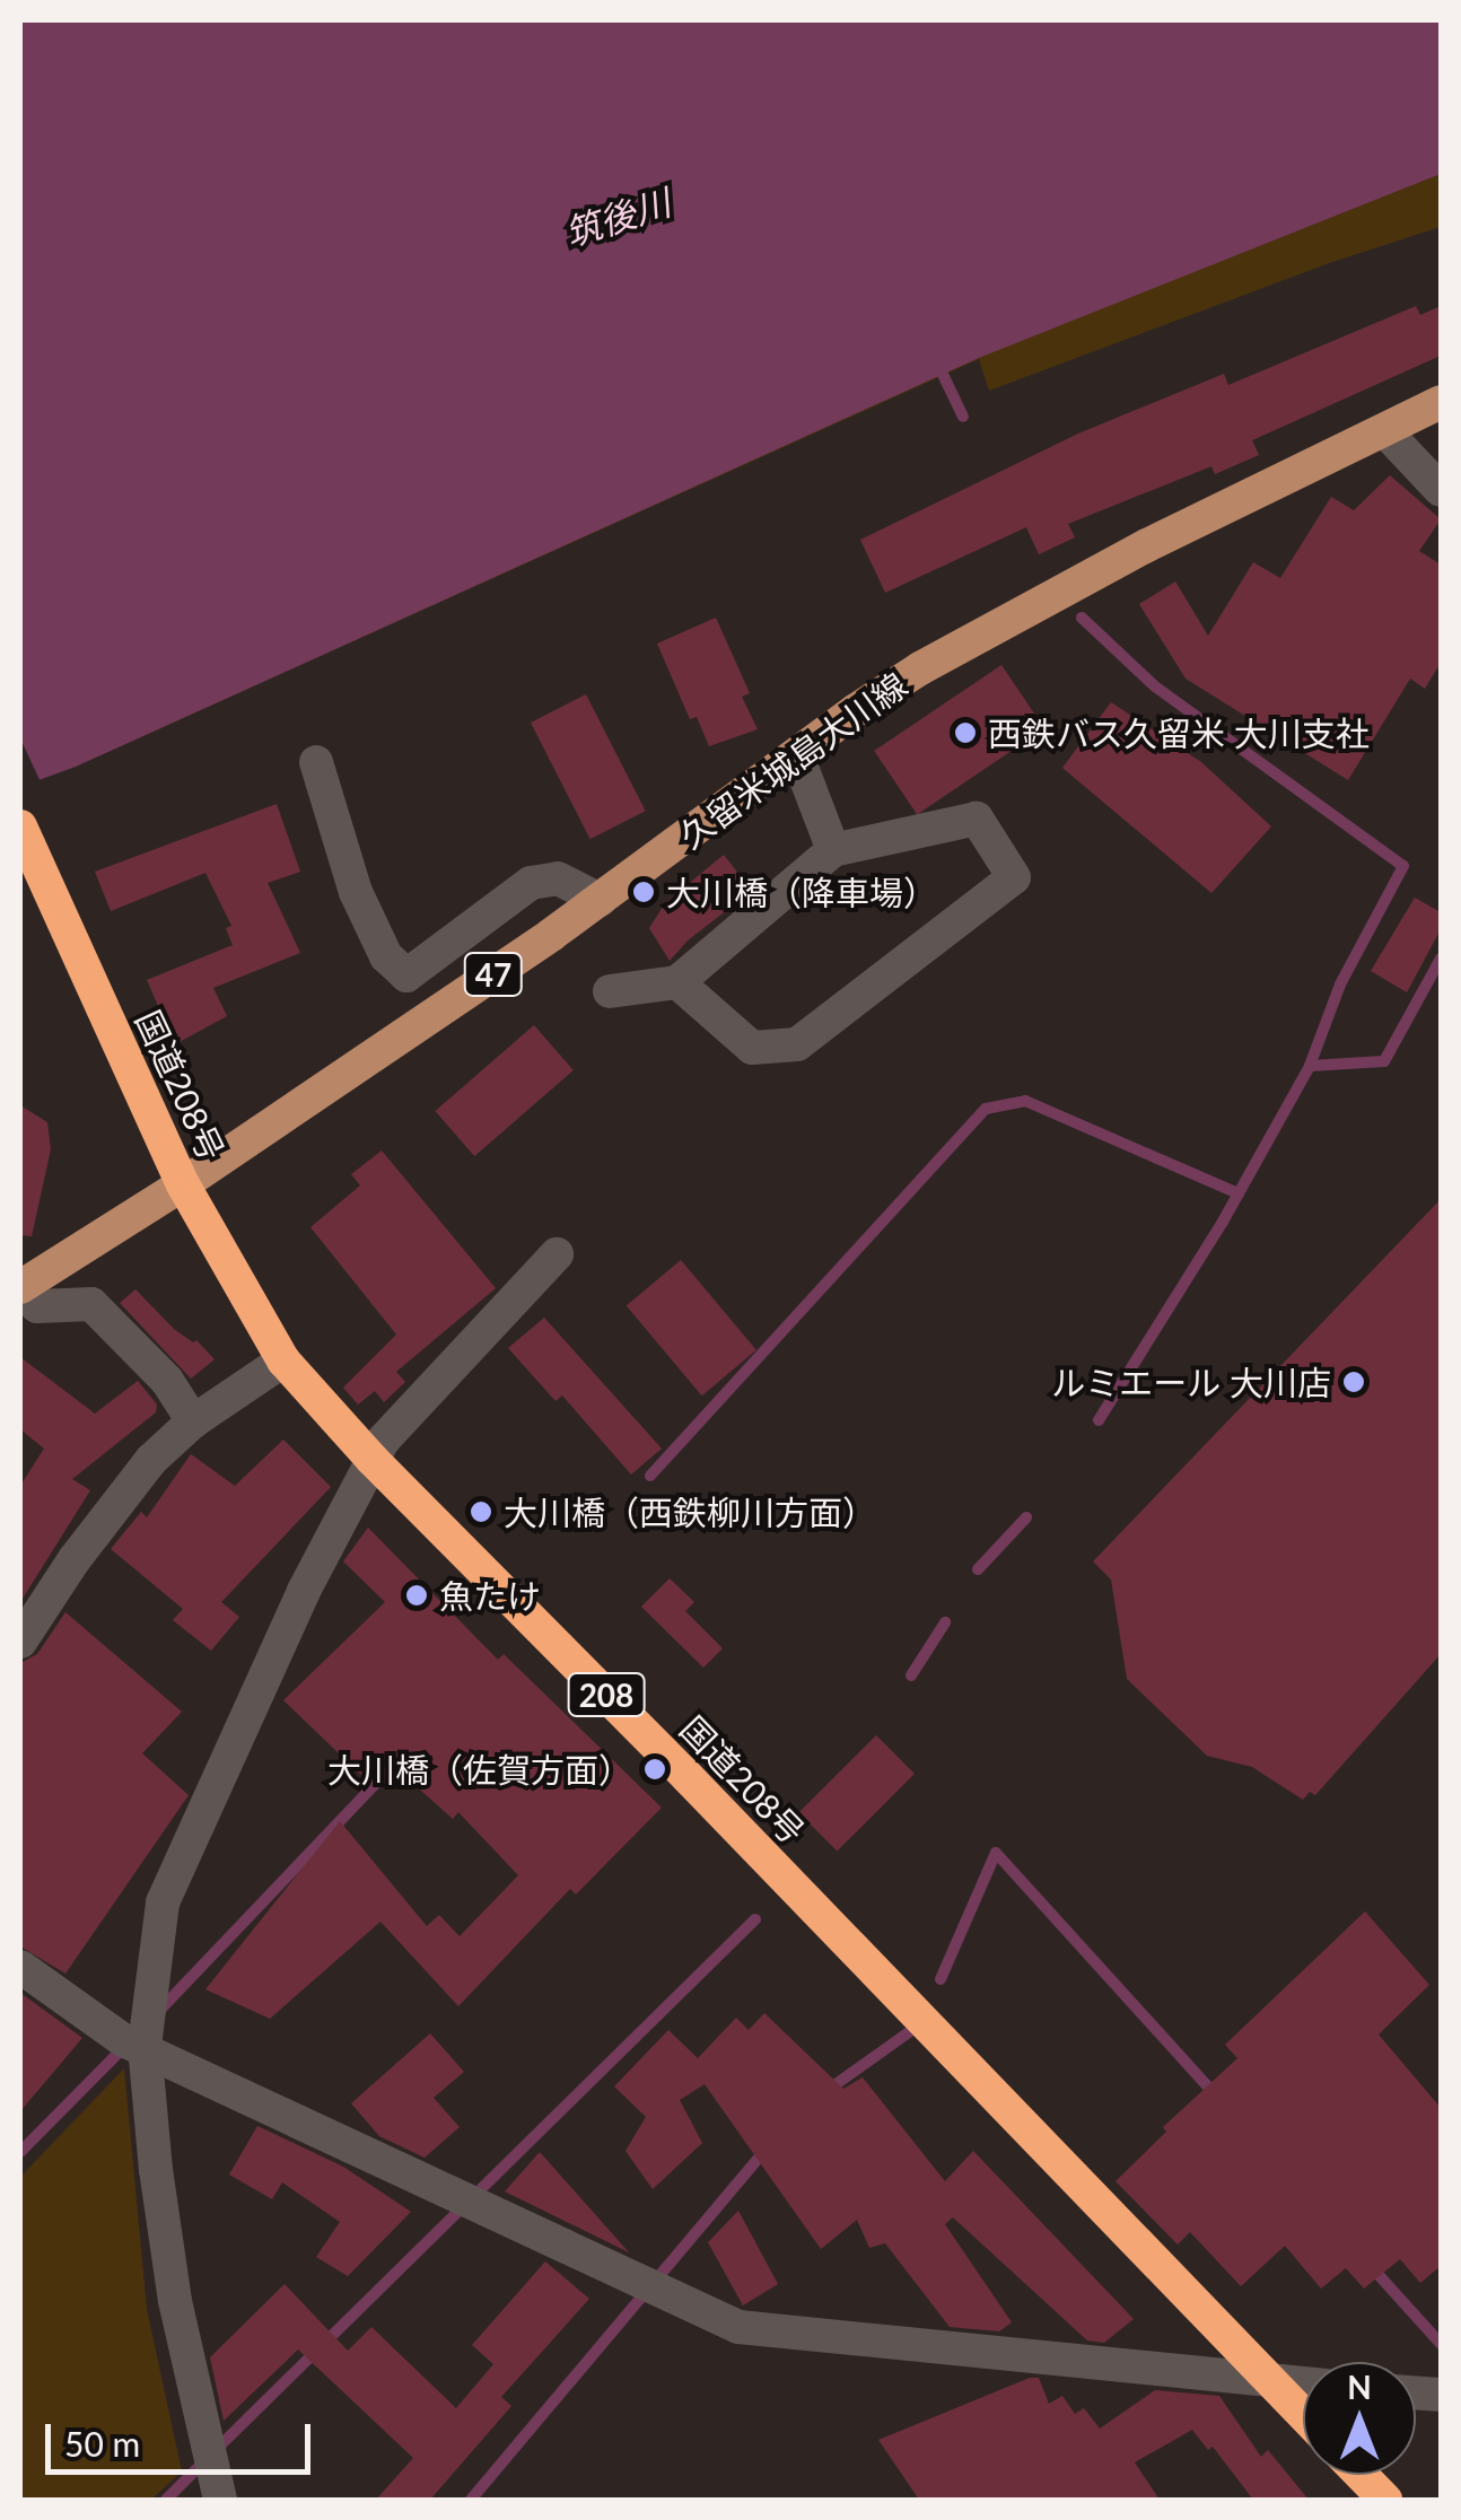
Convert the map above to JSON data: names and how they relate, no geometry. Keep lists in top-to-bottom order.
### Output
{
  "streets": {
    "highway": ["国道208号", "208"],
    "main road": ["久留米城島大川線", "47"]
  },
  "crossings": [
    ["久留米城島大川線", "国道208号"]
  ],
  "water": ["筑後川"],
  "places": [
    "西鉄バス久留米 大川支社",
    "大川橋（降車場）",
    "ルミエール 大川店",
    "大川橋（西鉄柳川方面）",
    "魚たけ",
    "大川橋（佐賀方面）"
  ],
  "scale_bar": "50 m",
  "north": "top"
}
